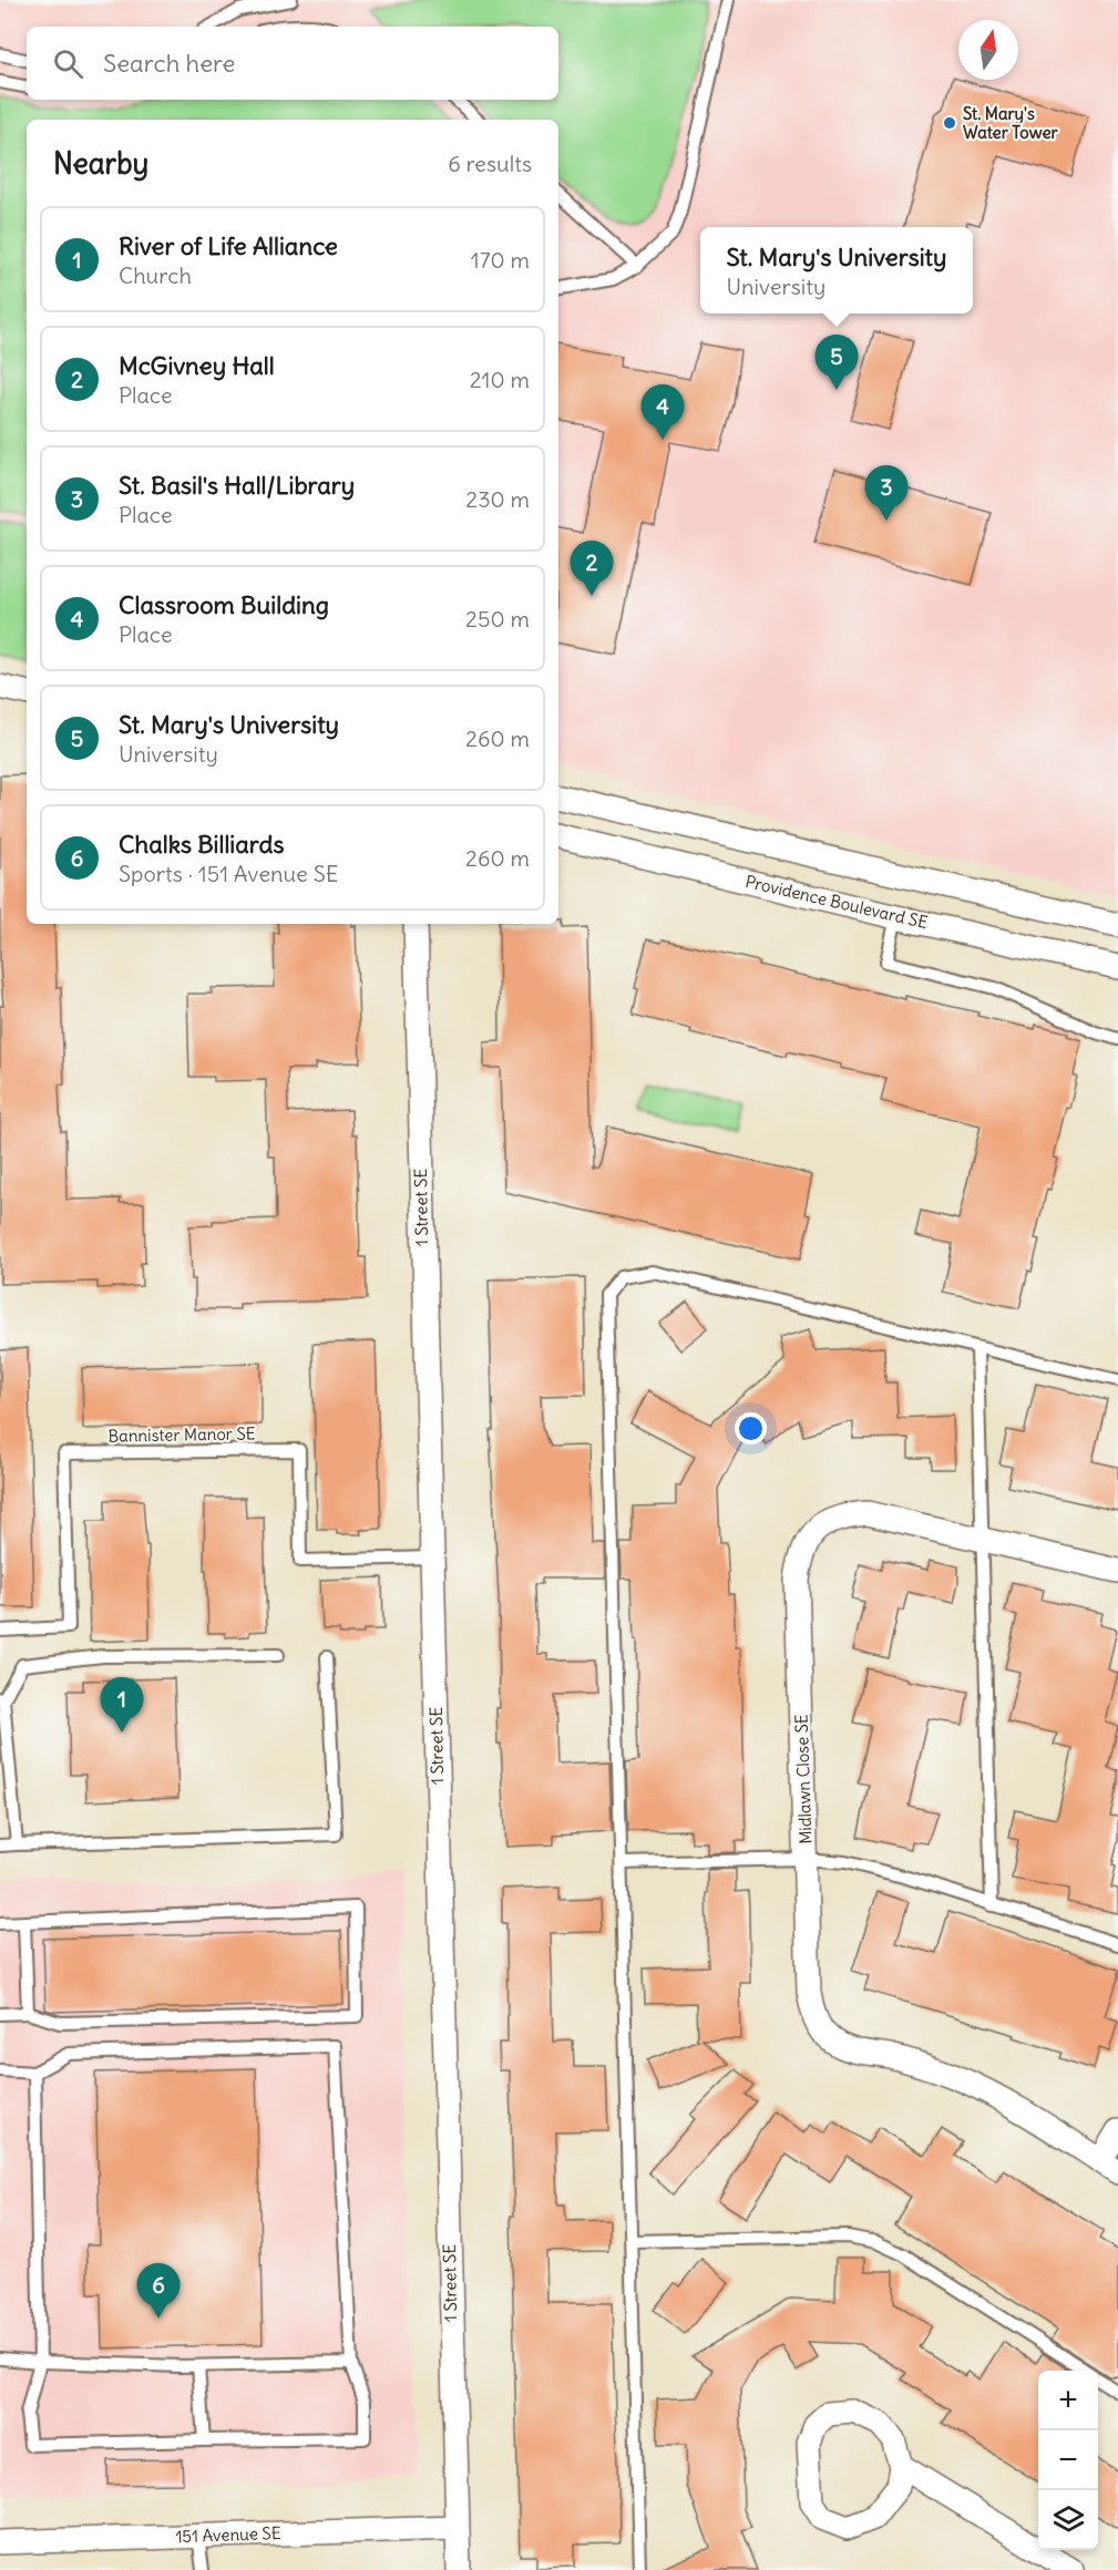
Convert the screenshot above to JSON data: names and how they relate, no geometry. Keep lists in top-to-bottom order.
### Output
{
  "streets": {
    "street": [
      "Providence Boulevard SE",
      "1 Street SE",
      "Midlawn Close SE",
      "151 Avenue SE"
    ],
    "lane": ["Bannister Manor SE"]
  },
  "crossings": [
    ["1 Street SE", "Bannister Manor SE"],
    ["1 Street SE", "151 Avenue SE"]
  ],
  "places": ["St. Mary's Water Tower"],
  "north": "top",
  "page": {
    "search": "Search here",
    "heading": ["Nearby", "6 results"],
    "list": [
      {
        "mark": "1",
        "name": "River of Life Alliance",
        "note": "Church",
        "value": "170 m"
      },
      {
        "mark": "2",
        "name": "McGivney Hall",
        "note": "Place",
        "value": "210 m"
      },
      {
        "mark": "3",
        "name": "St. Basil's Hall/Library",
        "note": "Place",
        "value": "230 m"
      },
      {
        "mark": "4",
        "name": "Classroom Building",
        "note": "Place",
        "value": "250 m"
      },
      {
        "mark": "5",
        "name": "St. Mary's University",
        "note": "University",
        "value": "260 m"
      },
      {
        "mark": "6",
        "name": "Chalks Billiards",
        "note": "Sports · 151 Avenue SE",
        "value": "260 m"
      }
    ],
    "popup": ["St. Mary's University", "University"],
    "pins": [
      "5",
      "4",
      "3",
      "2",
      "1",
      "6"
    ],
    "map_buttons": ["+", "−"]
  }
}
